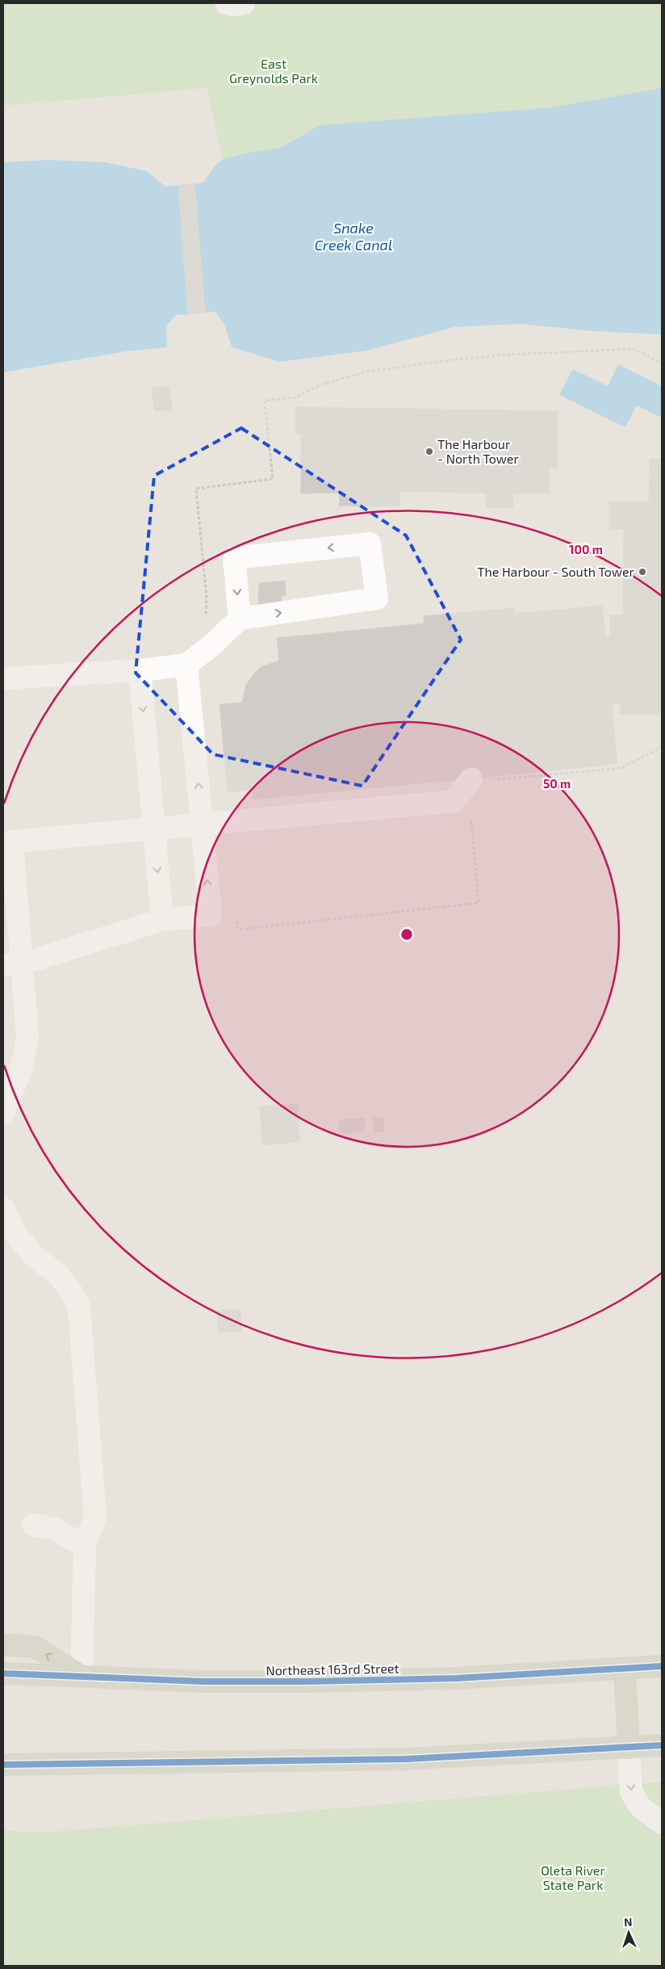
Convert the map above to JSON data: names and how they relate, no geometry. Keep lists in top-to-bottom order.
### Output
{
  "streets": {
    "main road": ["Northeast 163rd Street"]
  },
  "water": ["Snake Creek Canal"],
  "parks": ["East Greynolds Park", "Oleta River State Park"],
  "places": ["The Harbour - North Tower", "The Harbour - South Tower"],
  "north": "top",
  "rings": ["100 m", "50 m"]
}
